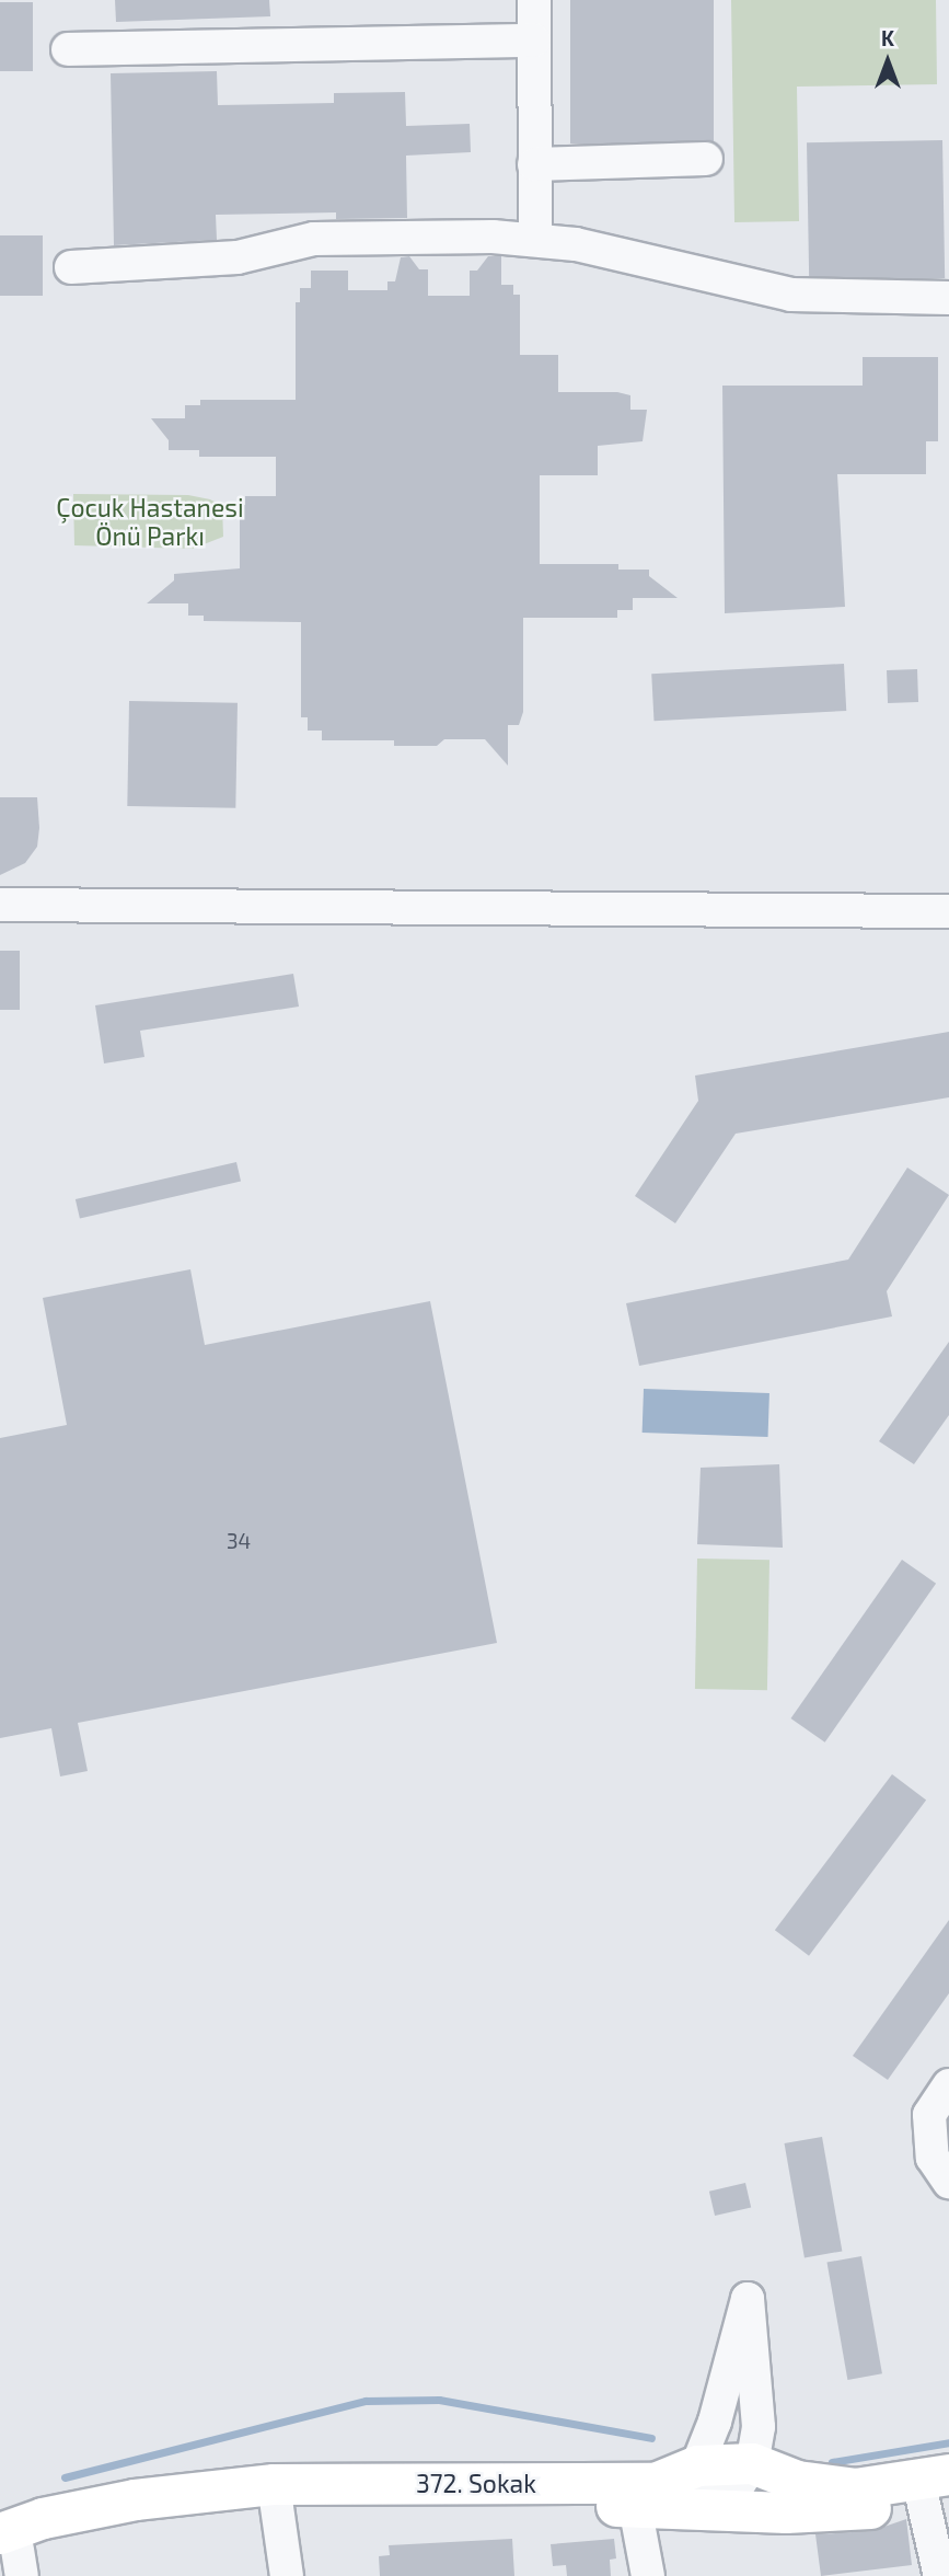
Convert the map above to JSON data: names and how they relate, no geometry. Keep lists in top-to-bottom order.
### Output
{
  "streets": {
    "main road": ["372. Sokak"]
  },
  "parks": ["Çocuk Hastanesi Önü Parkı"],
  "house_numbers": ["34"],
  "north": "top"
}
